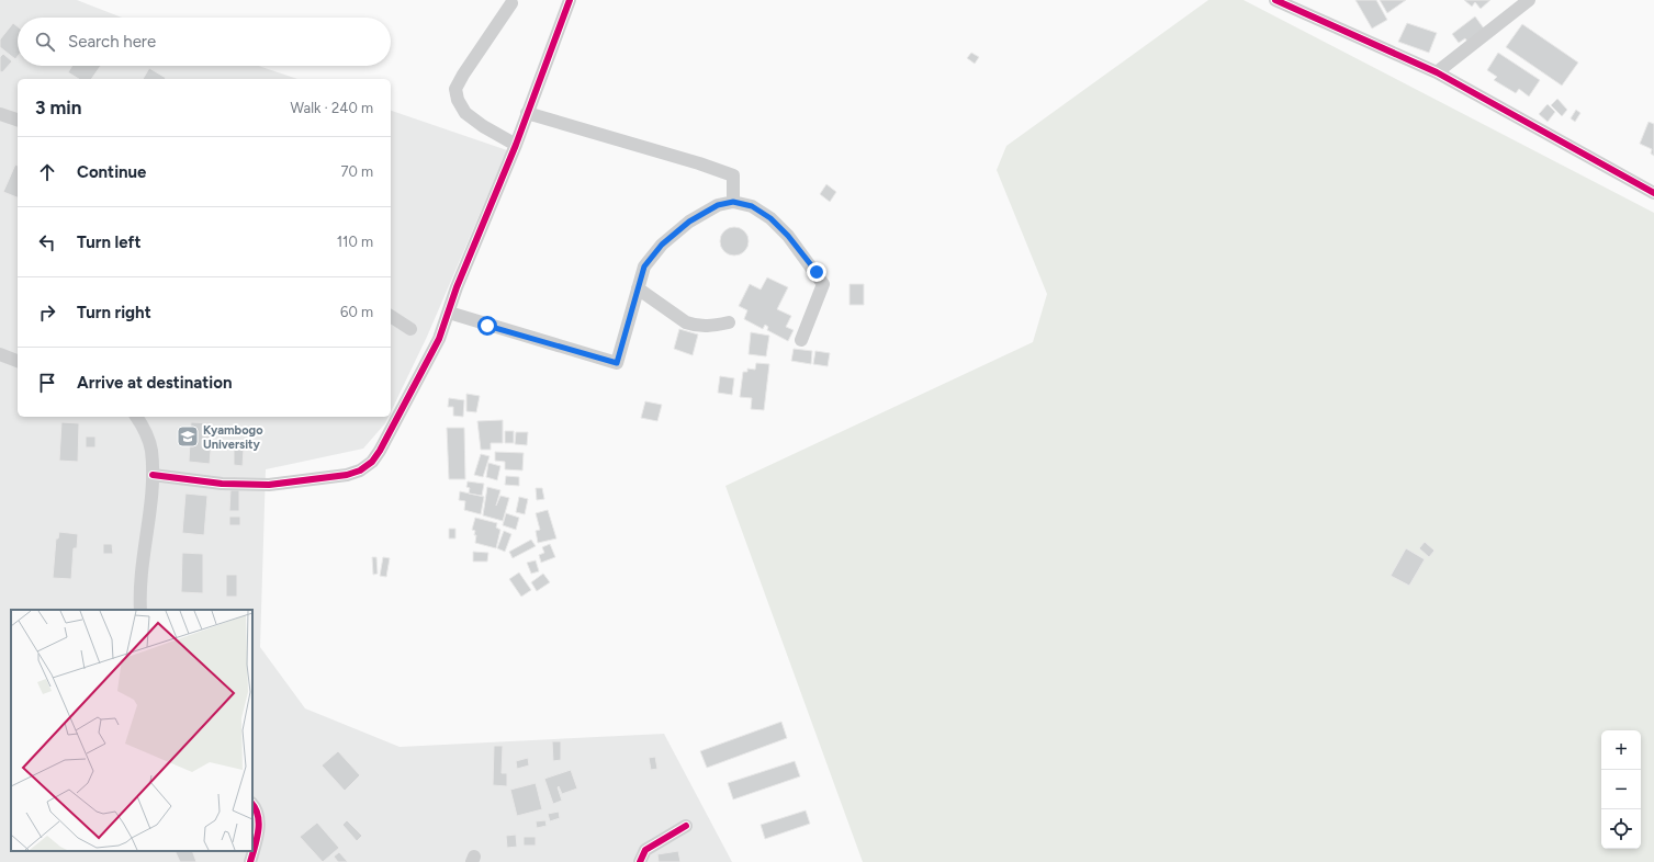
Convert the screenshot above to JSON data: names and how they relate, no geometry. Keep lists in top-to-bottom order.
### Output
{
  "places": {
    "school or university": ["Kyambogo University"]
  },
  "page": {
    "search": "Search here",
    "heading": ["3 min", "Walk · 240 m"],
    "list": [
      ["Continue", "70 m"],
      ["Turn left", "110 m"],
      ["Turn right", "60 m"],
      "Arrive at destination"
    ],
    "map_buttons": ["+", "−"]
  }
}
